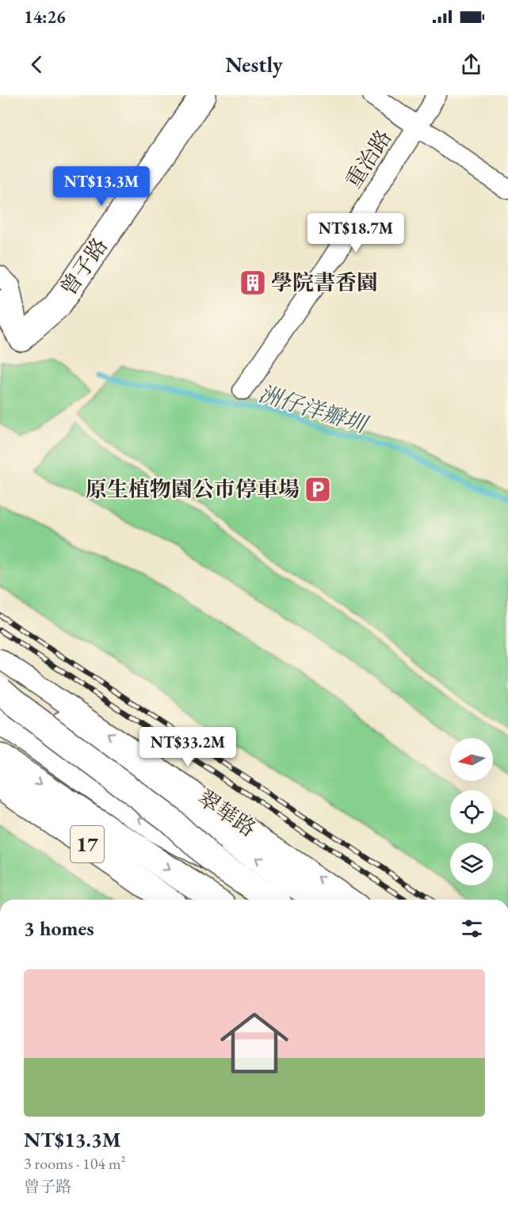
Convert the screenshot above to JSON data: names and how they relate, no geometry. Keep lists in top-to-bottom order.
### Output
{
  "streets": {
    "main road": ["曾子路", "翠華路", "17"],
    "street": ["重治路"]
  },
  "one_way": ["翠華路"],
  "water": ["洲仔洋瓣圳"],
  "places": {
    "building": ["學院書香園"],
    "parking": ["原生植物園公巿停車場"]
  },
  "north": "left",
  "page": {
    "status": "14:26",
    "header": "Nestly",
    "price": ["NT$13.3M", "NT$18.7M", "NT$33.2M"],
    "heading": "3 homes",
    "list": [
      {
        "name": "NT$13.3M",
        "note": "3 rooms · 104 m² · 曾子路"
      }
    ]
  }
}
